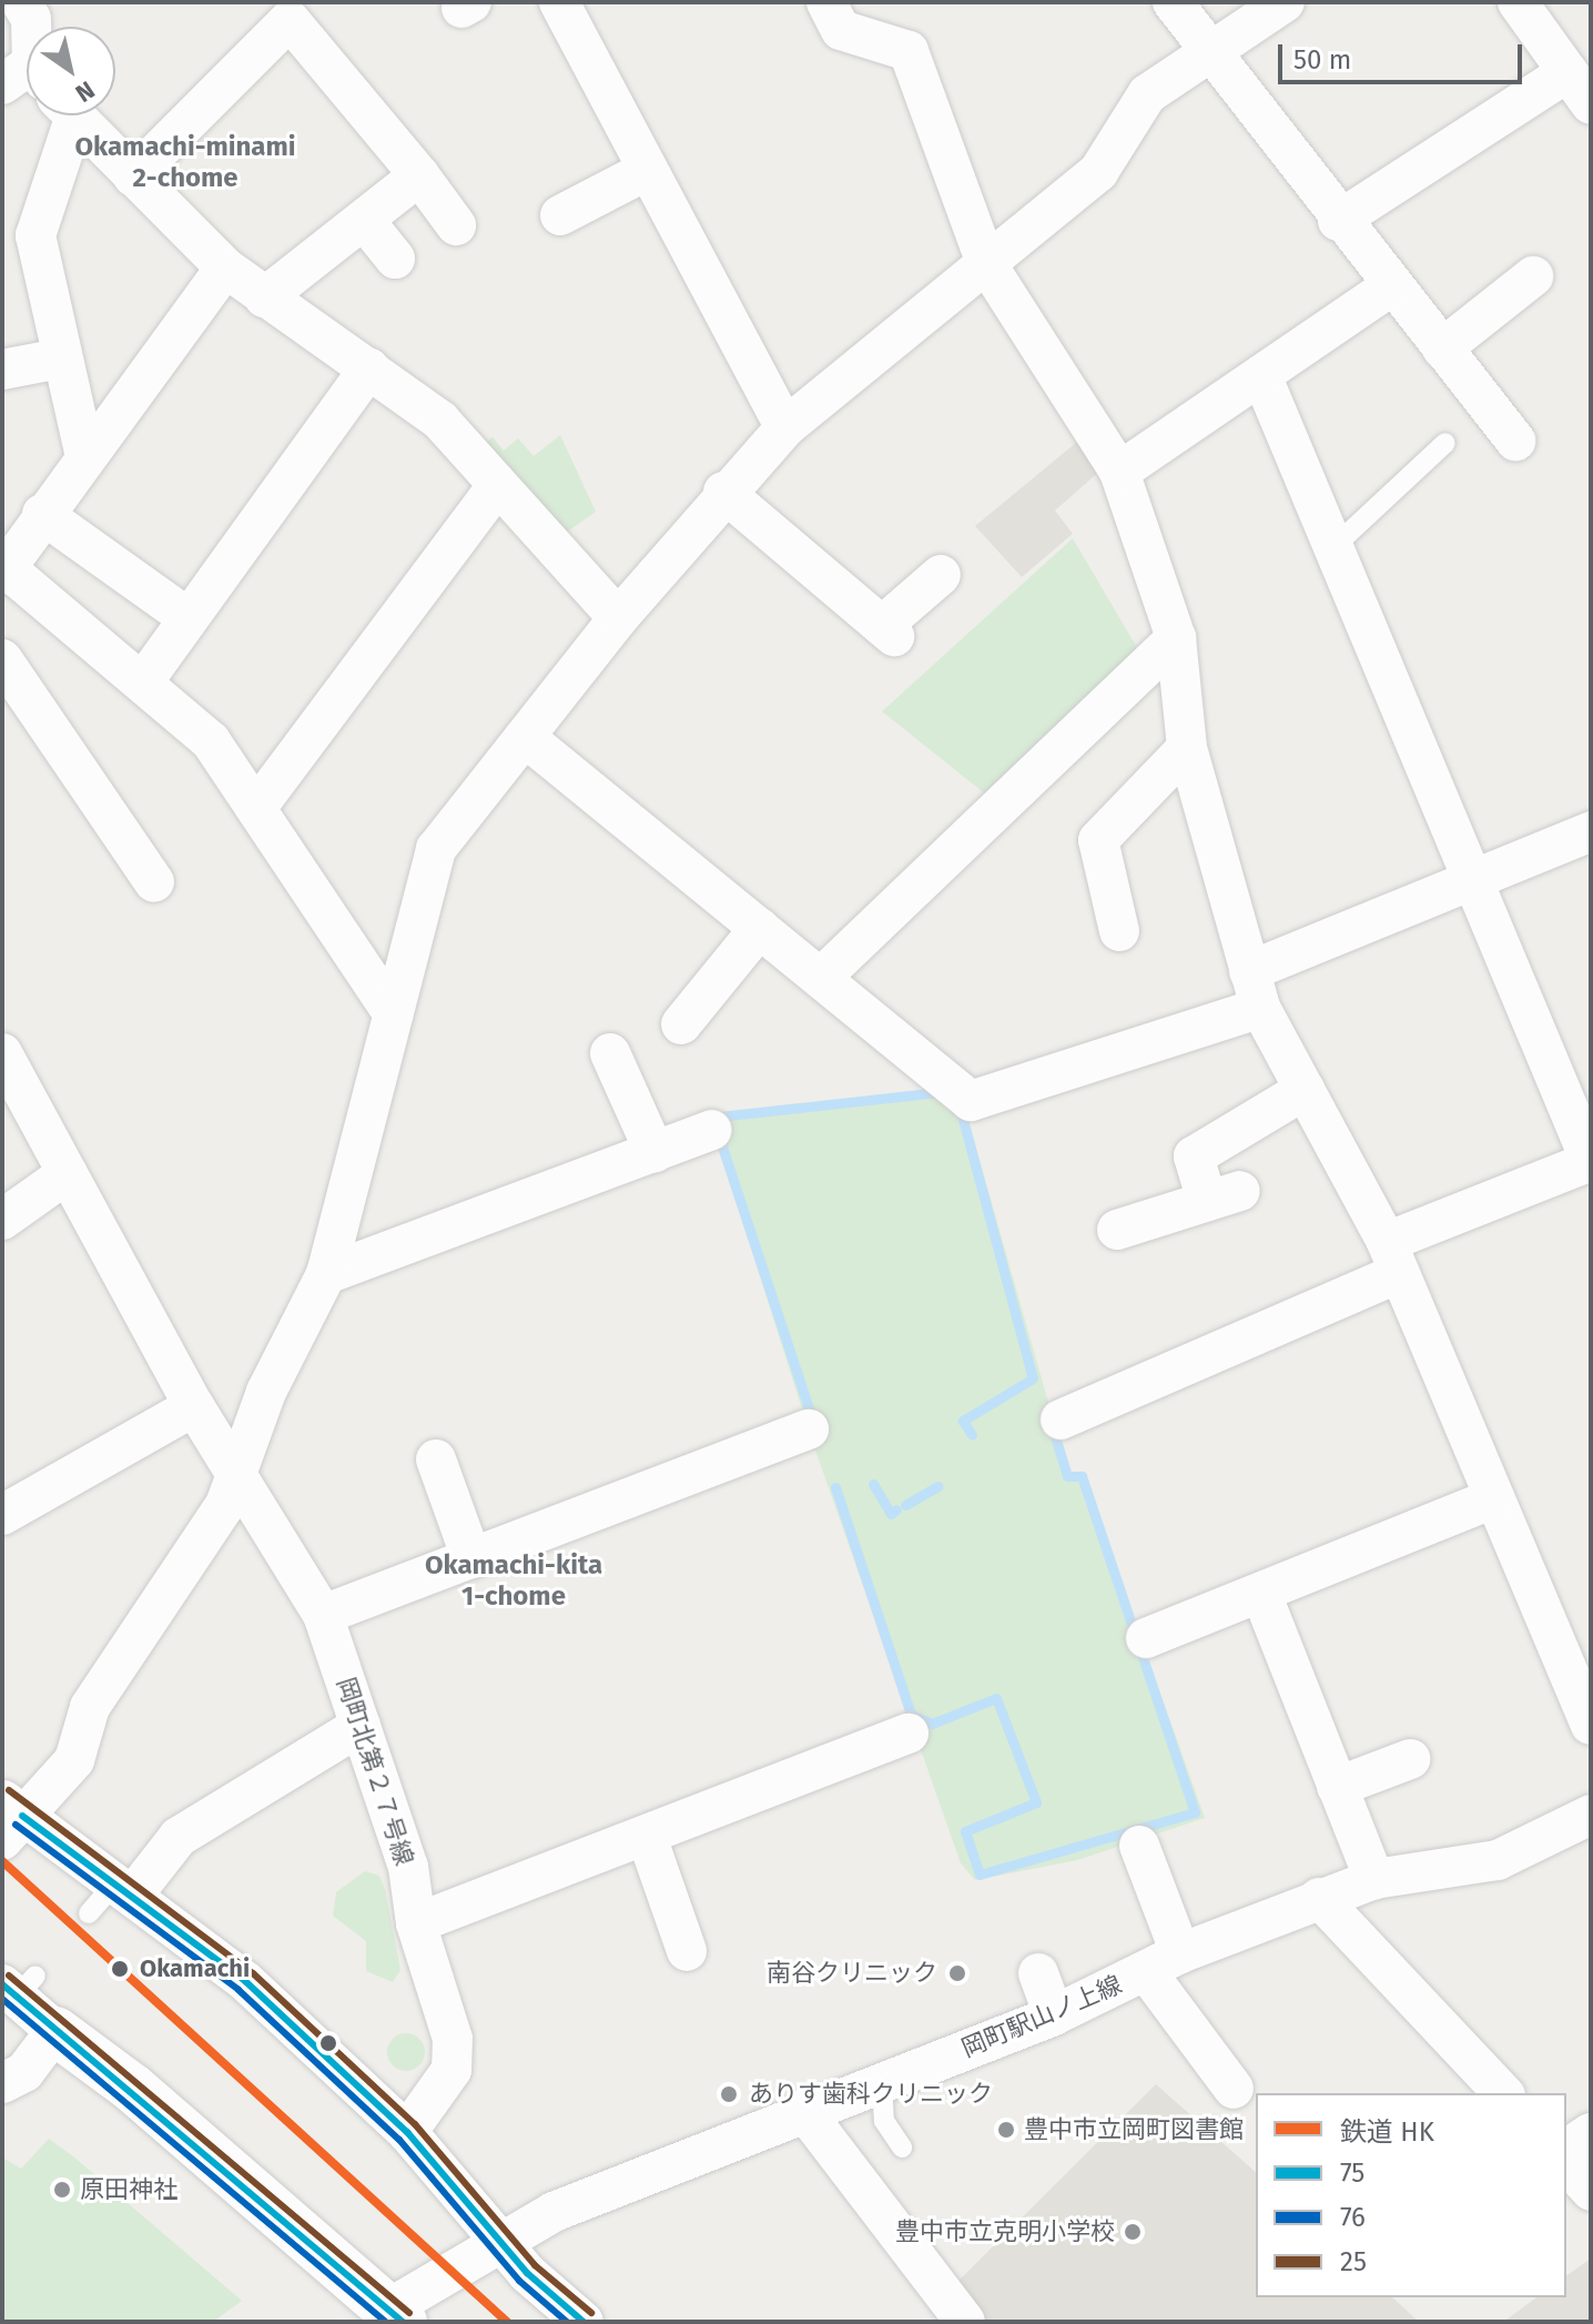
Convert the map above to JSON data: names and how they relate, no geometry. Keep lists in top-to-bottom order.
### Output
{
  "streets": {
    "street": ["岡町北第２７号線", "岡町駅山ノ上線"]
  },
  "districts": ["Okamachi-minami 2-chome", "Okamachi-kita 1-chome"],
  "places": [
    "Okamachi",
    "南谷クリニック",
    "ありす歯科クリニック",
    "豊中市立岡町図書館",
    "原田神社",
    "豊中市立克明小学校"
  ],
  "lines": [
    "transit line 25",
    "transit line 75",
    "transit line 76",
    "rail line HK"
  ],
  "legend": [
    "鉄道 HK",
    "75",
    "76",
    "25"
  ],
  "scale_bar": "50 m",
  "north": "bottom right"
}
